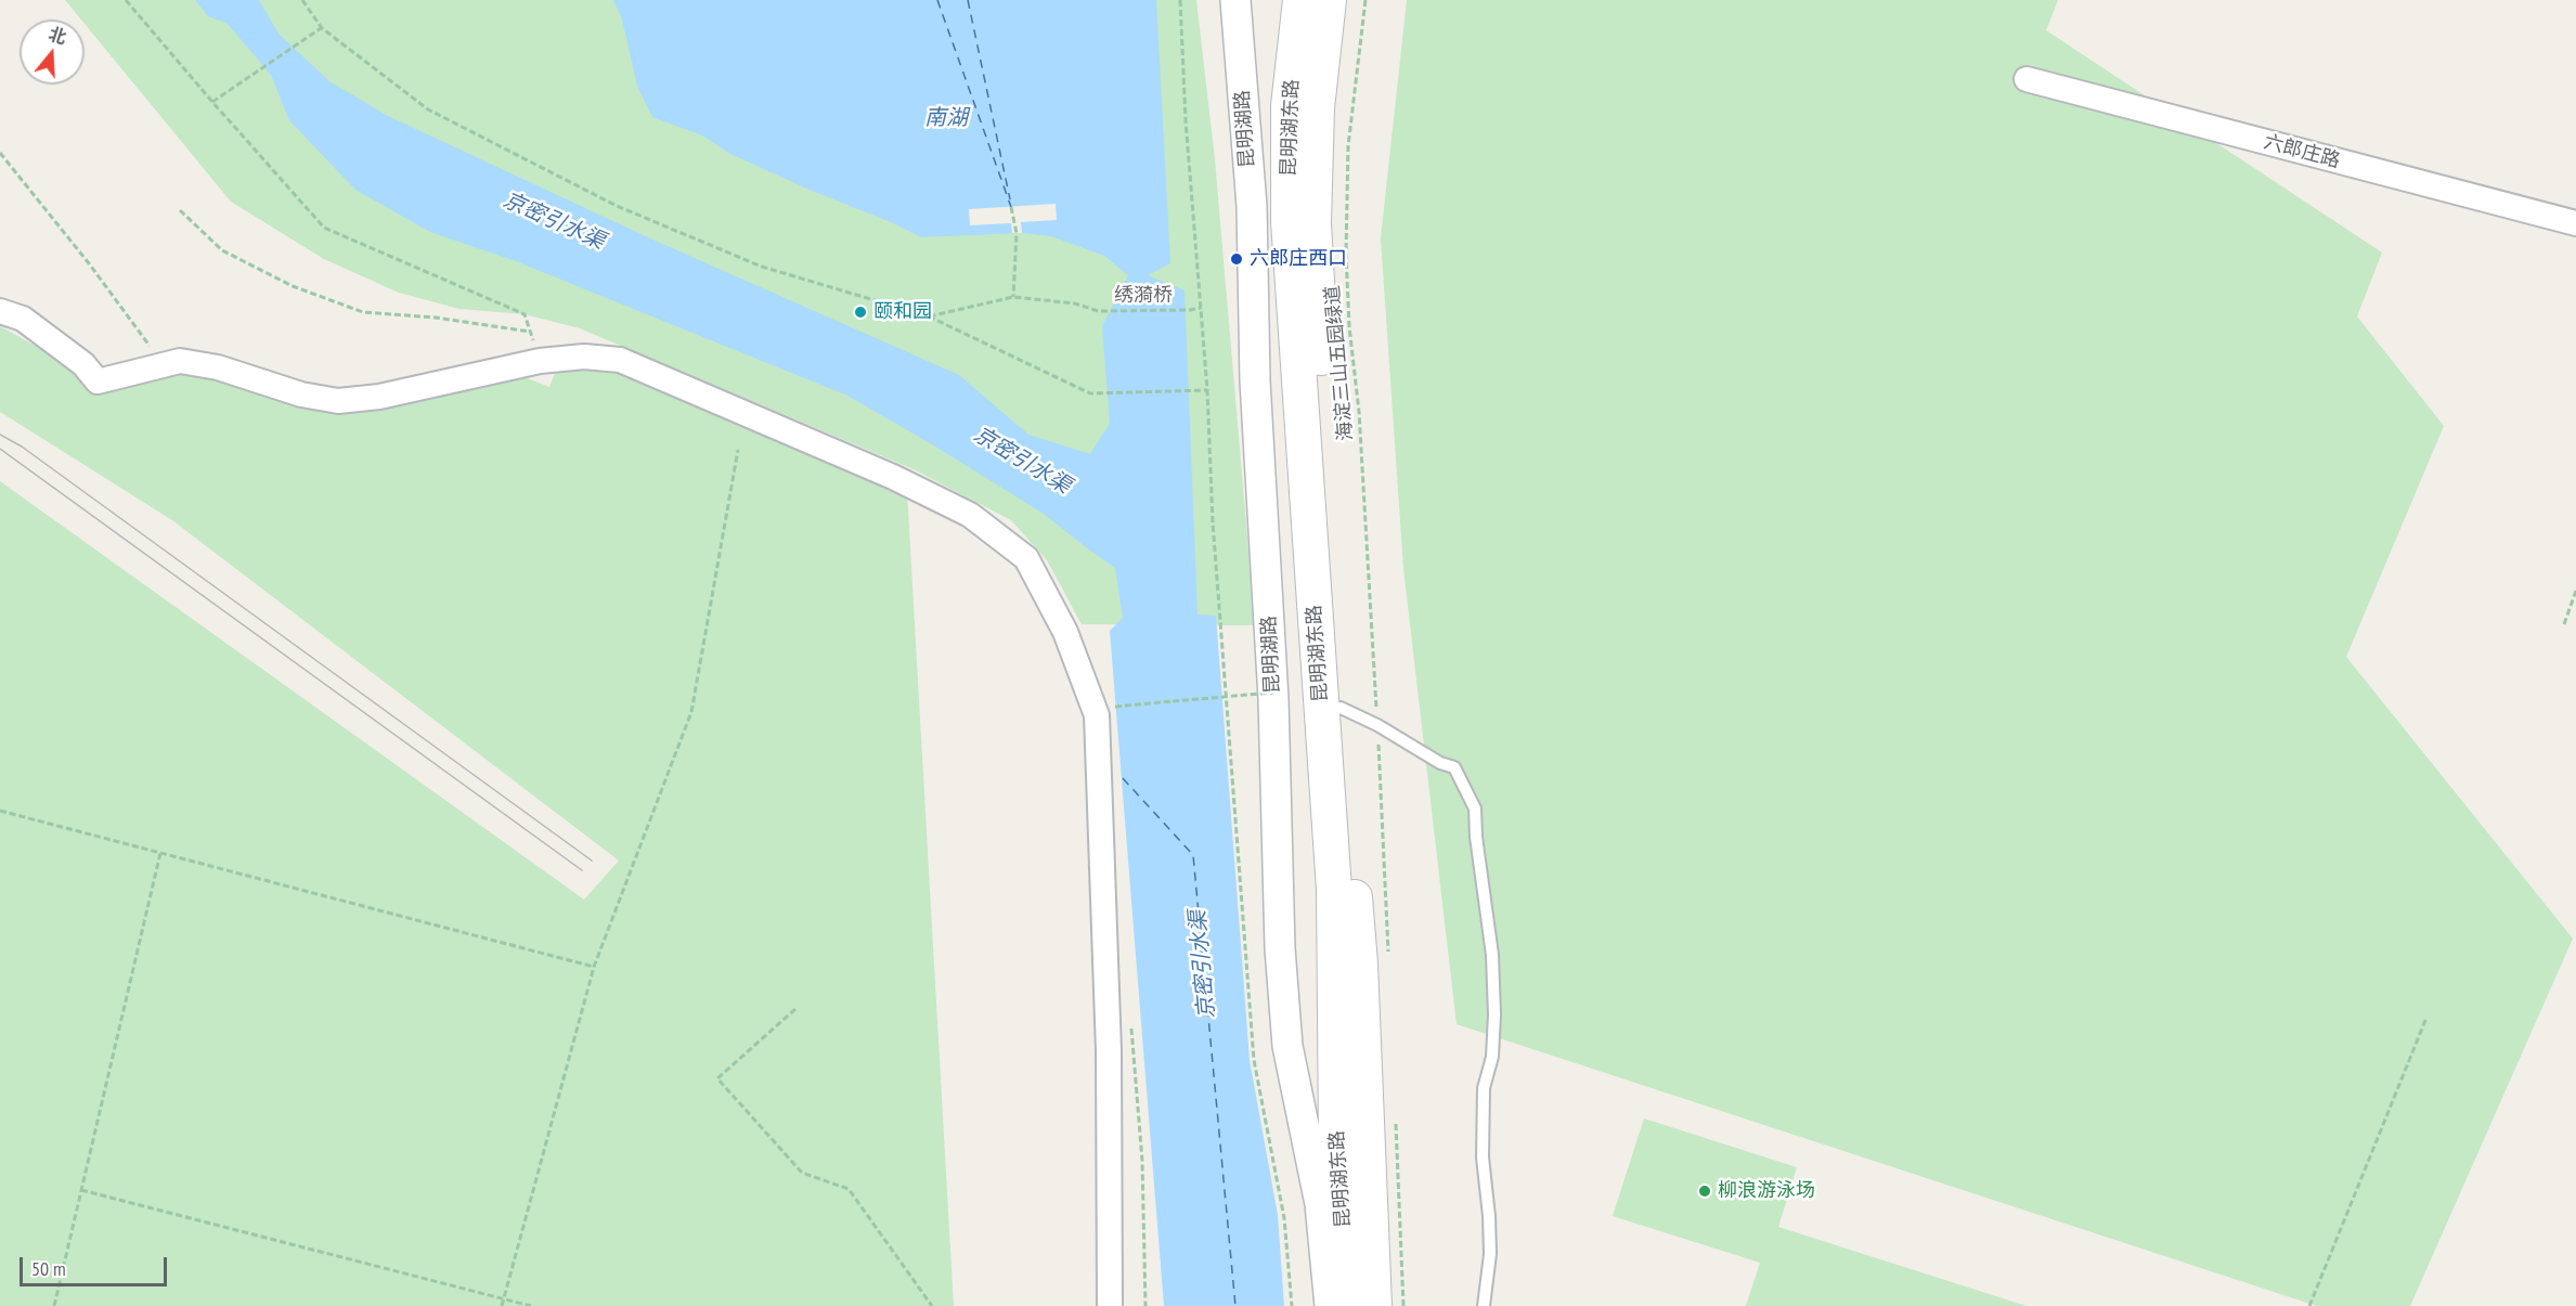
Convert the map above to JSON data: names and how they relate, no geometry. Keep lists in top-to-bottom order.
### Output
{
  "streets": {
    "main road": ["昆明湖东路"],
    "street": ["昆明湖路", "六郎庄路"],
    "path": ["绣漪桥", "海淀三山五园绿道"]
  },
  "water": ["南湖", "京密引水渠"],
  "places": ["六郎庄西口", "颐和园", "柳浪游泳场"],
  "scale_bar": "50 m",
  "north": "top"
}
